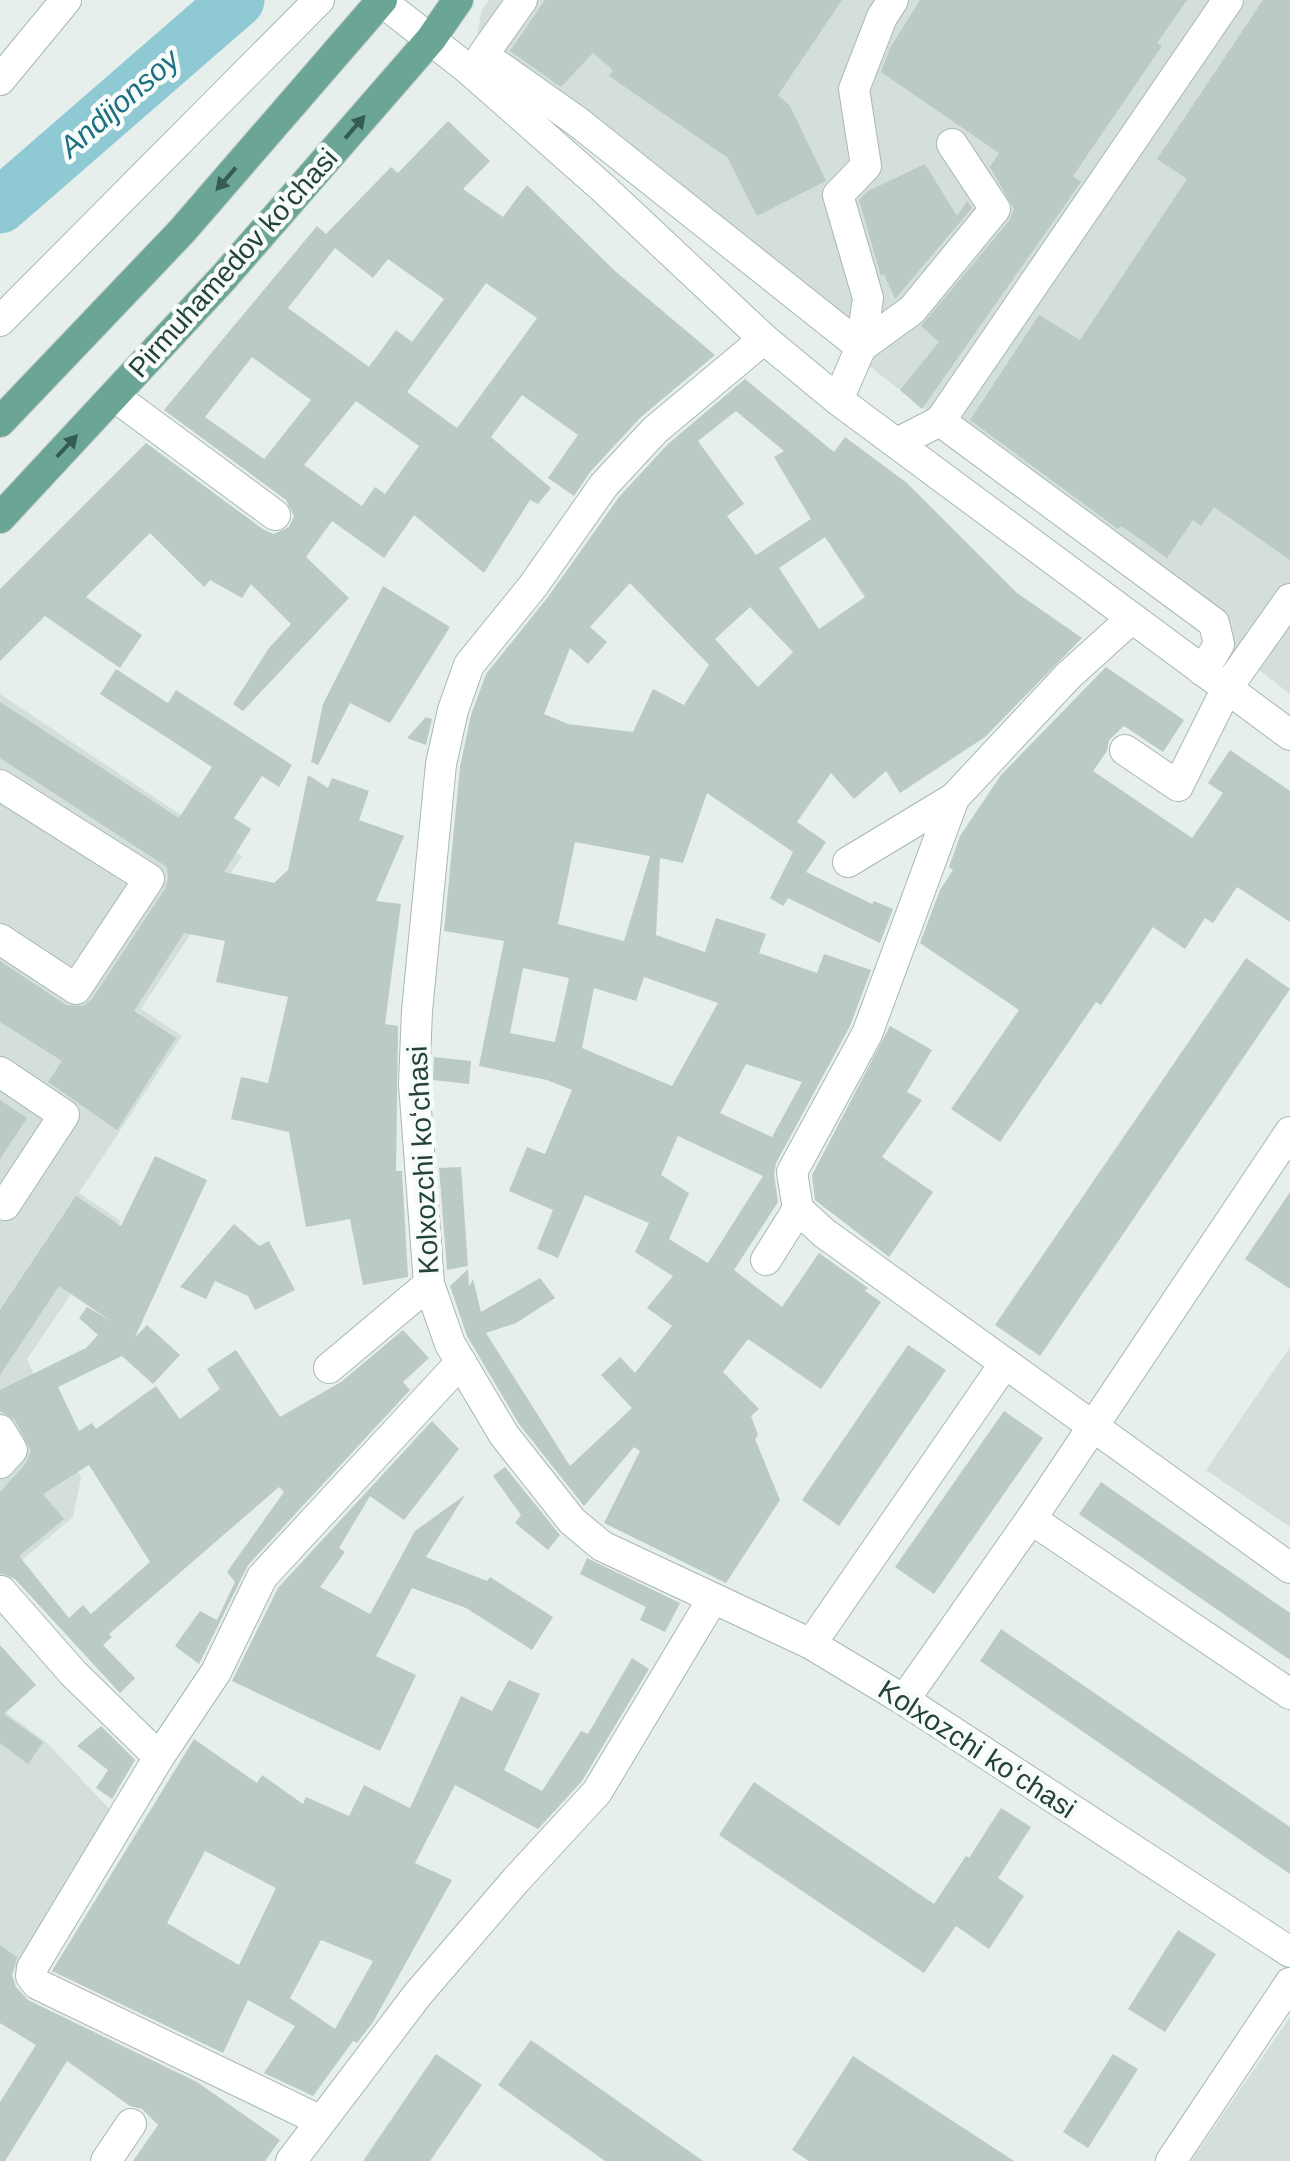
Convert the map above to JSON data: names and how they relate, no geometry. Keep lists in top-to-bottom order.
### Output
{
  "streets": {
    "main road": ["Pirmuhamedov ko'chasi"],
    "street": ["Kolxozchi koʻchasi"]
  },
  "water": ["Andijonsoy"]
}
